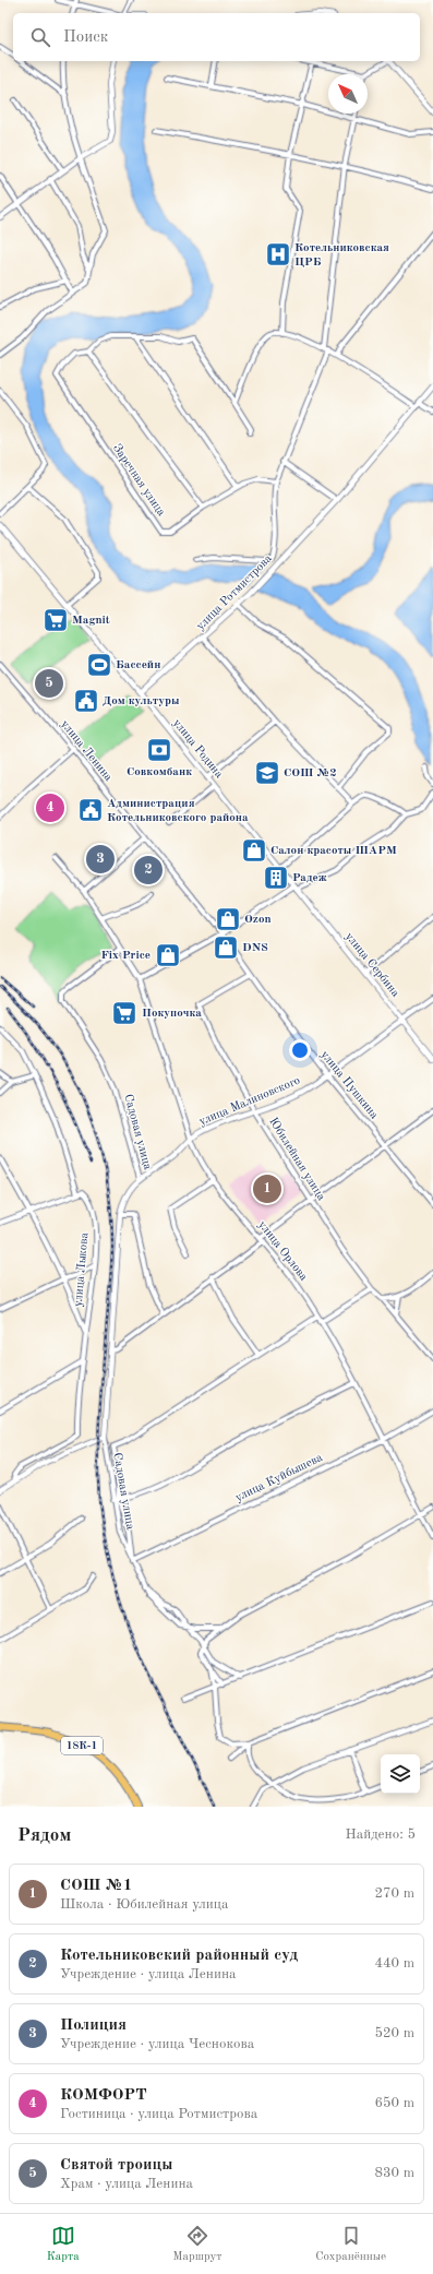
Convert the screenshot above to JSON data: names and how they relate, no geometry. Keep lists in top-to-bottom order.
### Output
{
  "streets": {
    "main road": ["18К-1"],
    "street": [
      "Заречная улица",
      "улица Ротмистрова",
      "улица Родина",
      "улица Ленина",
      "улица Сербина",
      "улица Пушкина",
      "улица Малиновского",
      "Садовая улица",
      "Юбилейная улица",
      "улица Орлова",
      "улица Лыкова",
      "улица Куйбышева"
    ]
  },
  "crossings": [
    ["улица Ротмистрова", "улица Родина"],
    ["улица Родина", "улица Сербина"],
    ["улица Ленина", "улица Пушкина"],
    ["улица Сербина", "улица Малиновского"],
    ["улица Пушкина", "улица Малиновского"],
    ["улица Пушкина", "Юбилейная улица"],
    ["улица Малиновского", "Садовая улица"],
    ["улица Малиновского", "Юбилейная улица"],
    ["улица Малиновского", "улица Орлова"],
    ["Садовая улица", "улица Орлова"],
    ["Садовая улица", "улица Лыкова"],
    ["Садовая улица", "улица Куйбышева"],
    ["улица Орлова", "улица Куйбышева"]
  ],
  "places": {
    "hospital": ["Котельниковская ЦРБ"],
    "supermarket": ["Magnit", "Покупочка"],
    "sports": ["Бассейн"],
    "public building": ["Дом культуры", "Администрация Котельниковского района"],
    "bank": ["Совкомбанк"],
    "school or university": ["СОШ №2"],
    "shop": [
      "Салон красоты ШАРМ",
      "Ozon",
      "DNS",
      "Fix Price"
    ],
    "building": ["Радеж"]
  },
  "north": "top left",
  "page": {
    "search": "Поиск",
    "pins": [
      "5",
      "4",
      "3",
      "2",
      "1"
    ],
    "heading": ["Рядом", "Найдено: 5"],
    "list": [
      {
        "mark": "1",
        "name": "СОШ №1",
        "note": "Школа · Юбилейная улица",
        "value": "270 m"
      },
      {
        "mark": "2",
        "name": "Котельниковский районный суд",
        "note": "Учреждение · улица Ленина",
        "value": "440 m"
      },
      {
        "mark": "3",
        "name": "Полиция",
        "note": "Учреждение · улица Чеснокова",
        "value": "520 m"
      },
      {
        "mark": "4",
        "name": "КОМФОРТ",
        "note": "Гостиница · улица Ротмистрова",
        "value": "650 m"
      },
      {
        "mark": "5",
        "name": "Святой троицы",
        "note": "Храм · улица Ленина",
        "value": "830 m"
      }
    ],
    "nav": ["Карта", "Маршрут", "Сохранённые"]
  }
}
